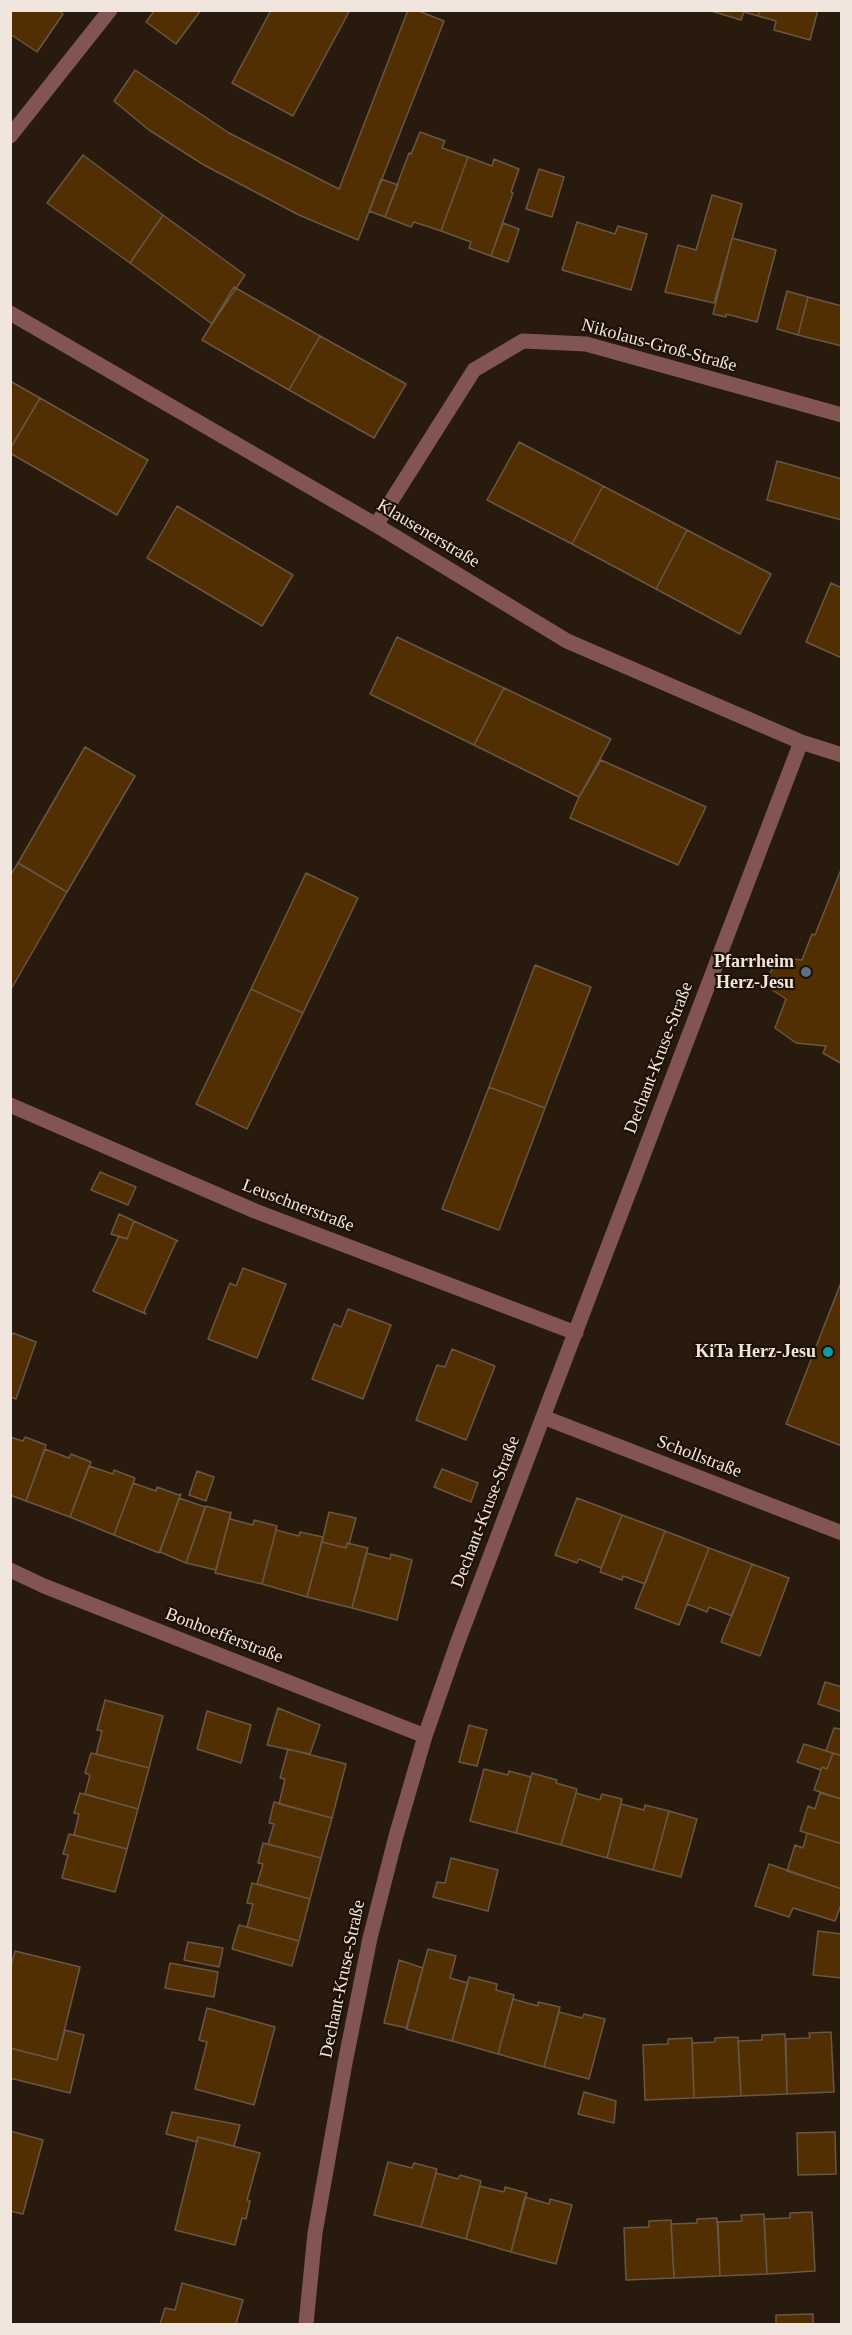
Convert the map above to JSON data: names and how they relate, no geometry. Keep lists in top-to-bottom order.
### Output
{
  "streets": {
    "street": [
      "Nikolaus-Groß-Straße",
      "Klausenerstraße",
      "Dechant-Kruse-Straße",
      "Leuschnerstraße",
      "Schollstraße",
      "Bonhoefferstraße"
    ]
  },
  "crossings": [
    ["Nikolaus-Groß-Straße", "Klausenerstraße"],
    ["Klausenerstraße", "Dechant-Kruse-Straße"],
    ["Dechant-Kruse-Straße", "Leuschnerstraße"],
    ["Dechant-Kruse-Straße", "Schollstraße"],
    ["Dechant-Kruse-Straße", "Bonhoefferstraße"]
  ],
  "places": ["Pfarrheim Herz-Jesu", "KiTa Herz-Jesu"]
}
